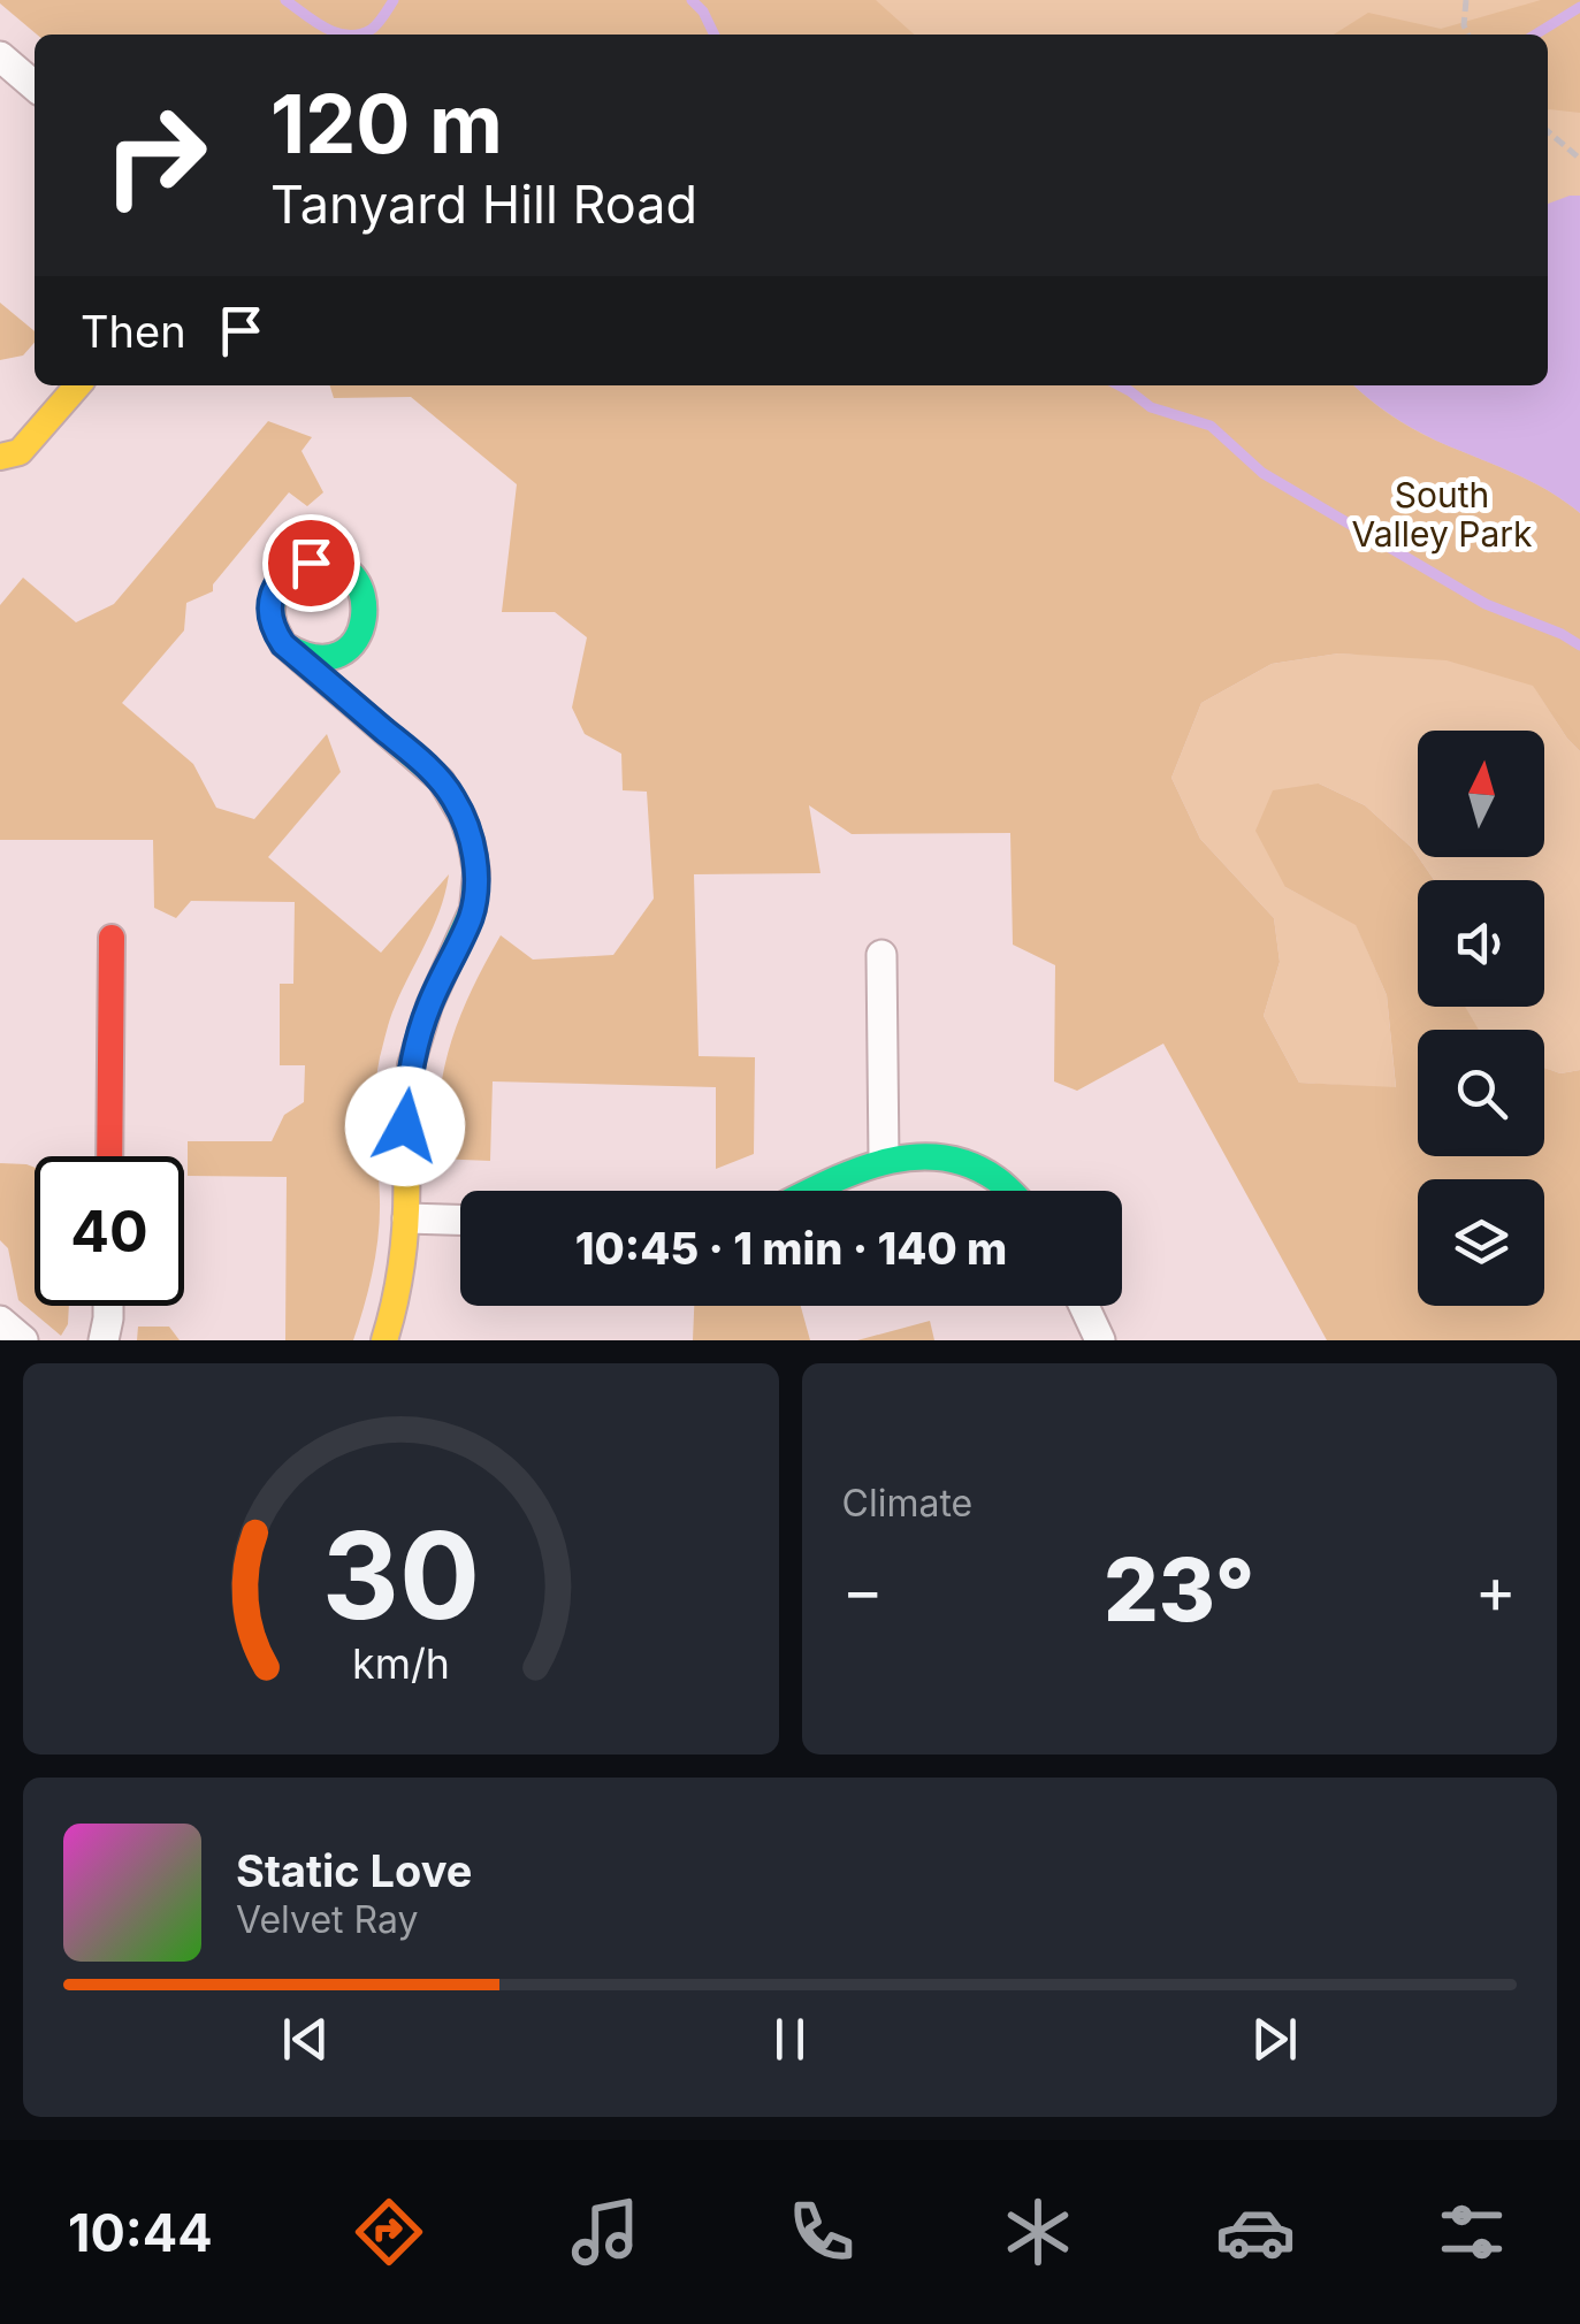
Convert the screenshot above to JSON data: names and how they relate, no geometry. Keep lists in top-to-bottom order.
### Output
{
  "parks": ["South Valley Park"],
  "north": "top",
  "page": {
    "turn": ["120 m", "Tanyard Hill Road"],
    "then": "Then",
    "limit": "40",
    "trip": "10:45 · 1 min · 140 m",
    "tile": "Climate",
    "heat": ["−", "23°", "+"],
    "song": ["Static Love", "Velvet Ray"],
    "tabs": "10:44",
    "gauge": ["30", "km/h"]
  }
}
